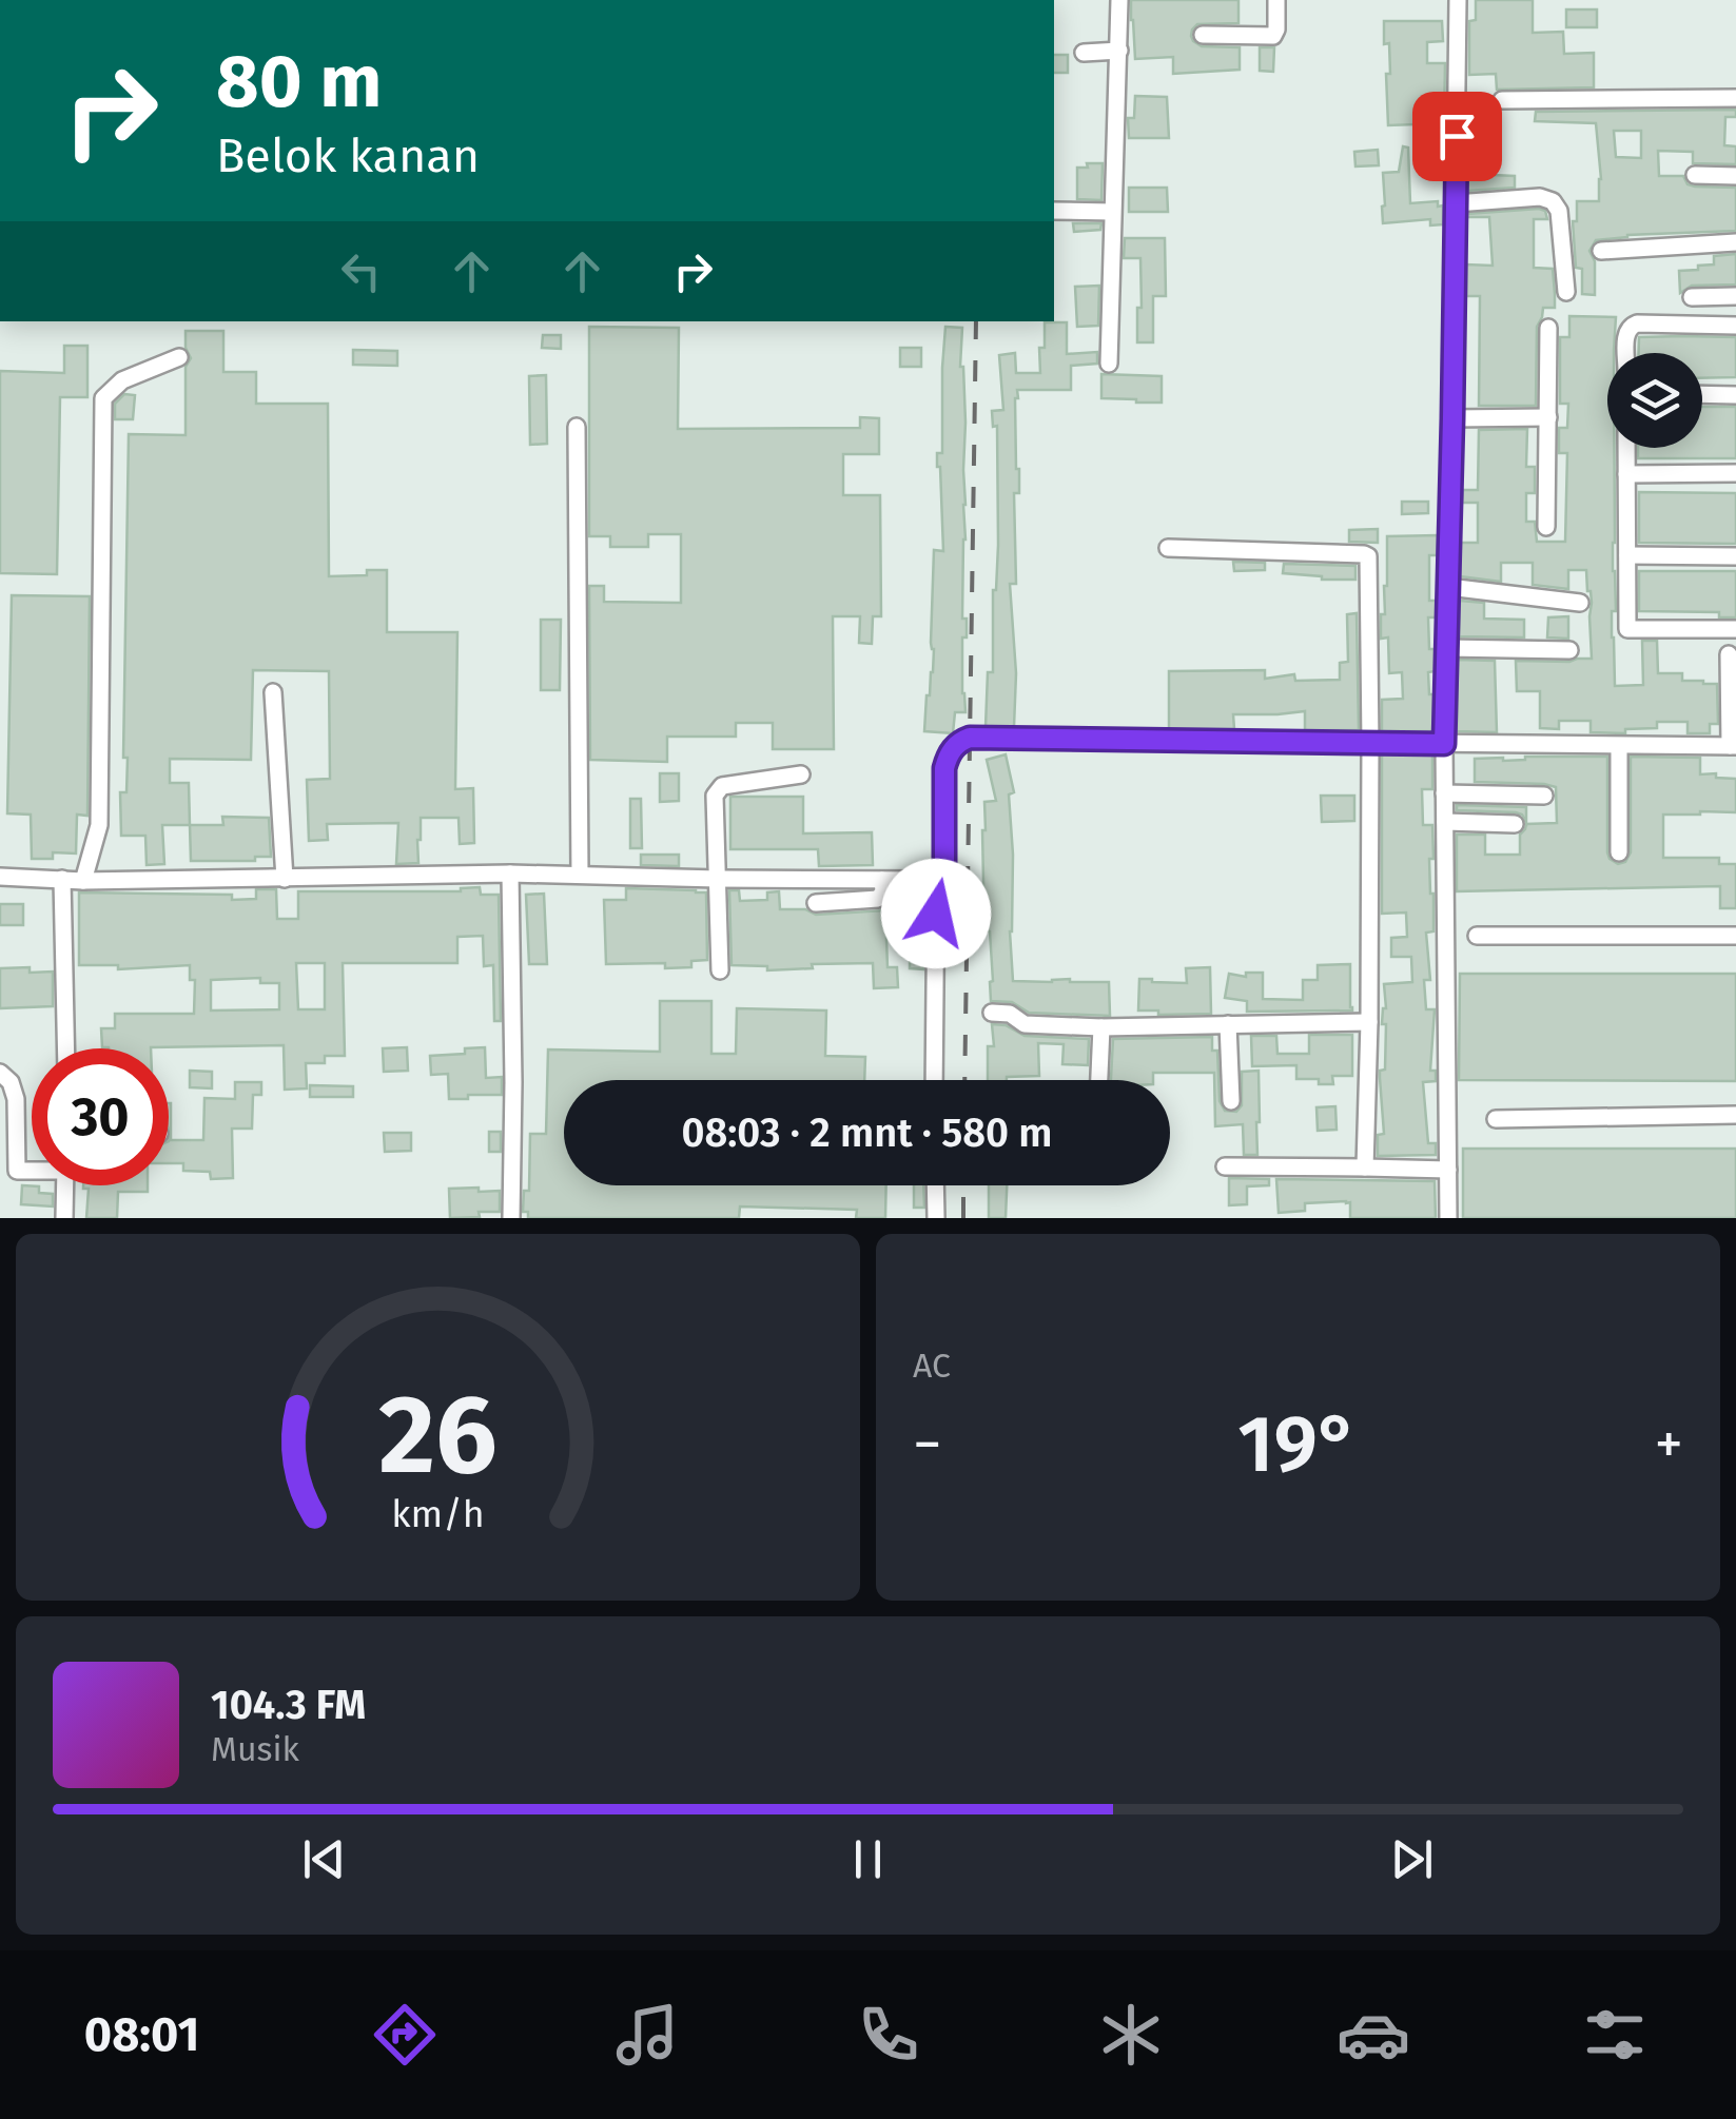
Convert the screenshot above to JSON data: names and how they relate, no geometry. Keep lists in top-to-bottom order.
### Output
{
  "page": {
    "turn": ["80 m", "Belok kanan"],
    "limit": "30",
    "trip": "08:03 · 2 mnt · 580 m",
    "tile": "AC",
    "heat": ["−", "19°", "+"],
    "song": ["104.3 FM", "Musik"],
    "tabs": "08:01",
    "gauge": ["26", "km/h"]
  }
}
